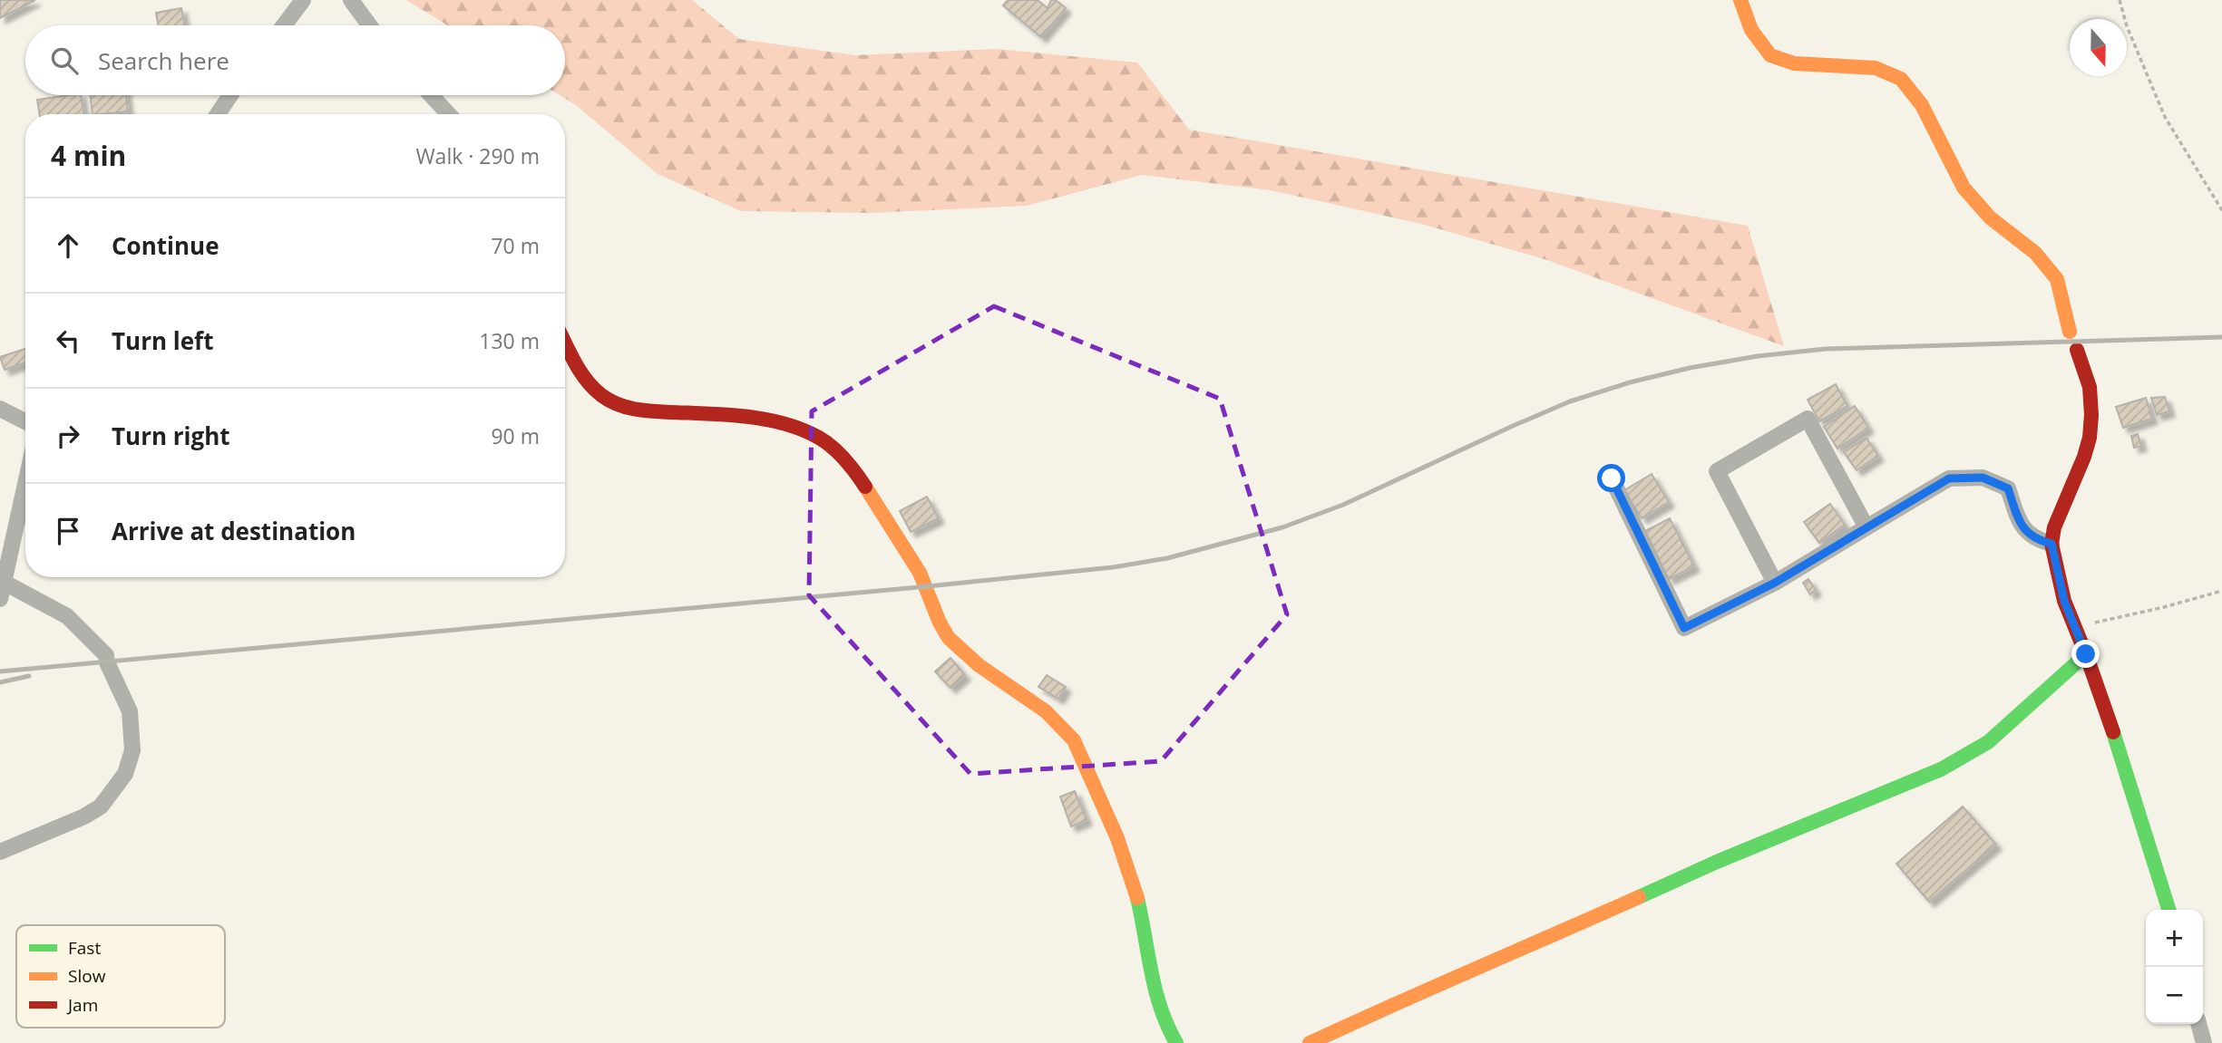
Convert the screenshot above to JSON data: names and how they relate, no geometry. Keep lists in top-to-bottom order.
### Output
{
  "legend": ["Fast", "Slow", "Jam"],
  "north": "bottom",
  "page": {
    "search": "Search here",
    "heading": ["4 min", "Walk · 290 m"],
    "list": [
      ["Continue", "70 m"],
      ["Turn left", "130 m"],
      ["Turn right", "90 m"],
      "Arrive at destination"
    ],
    "map_buttons": ["+", "−"]
  }
}
